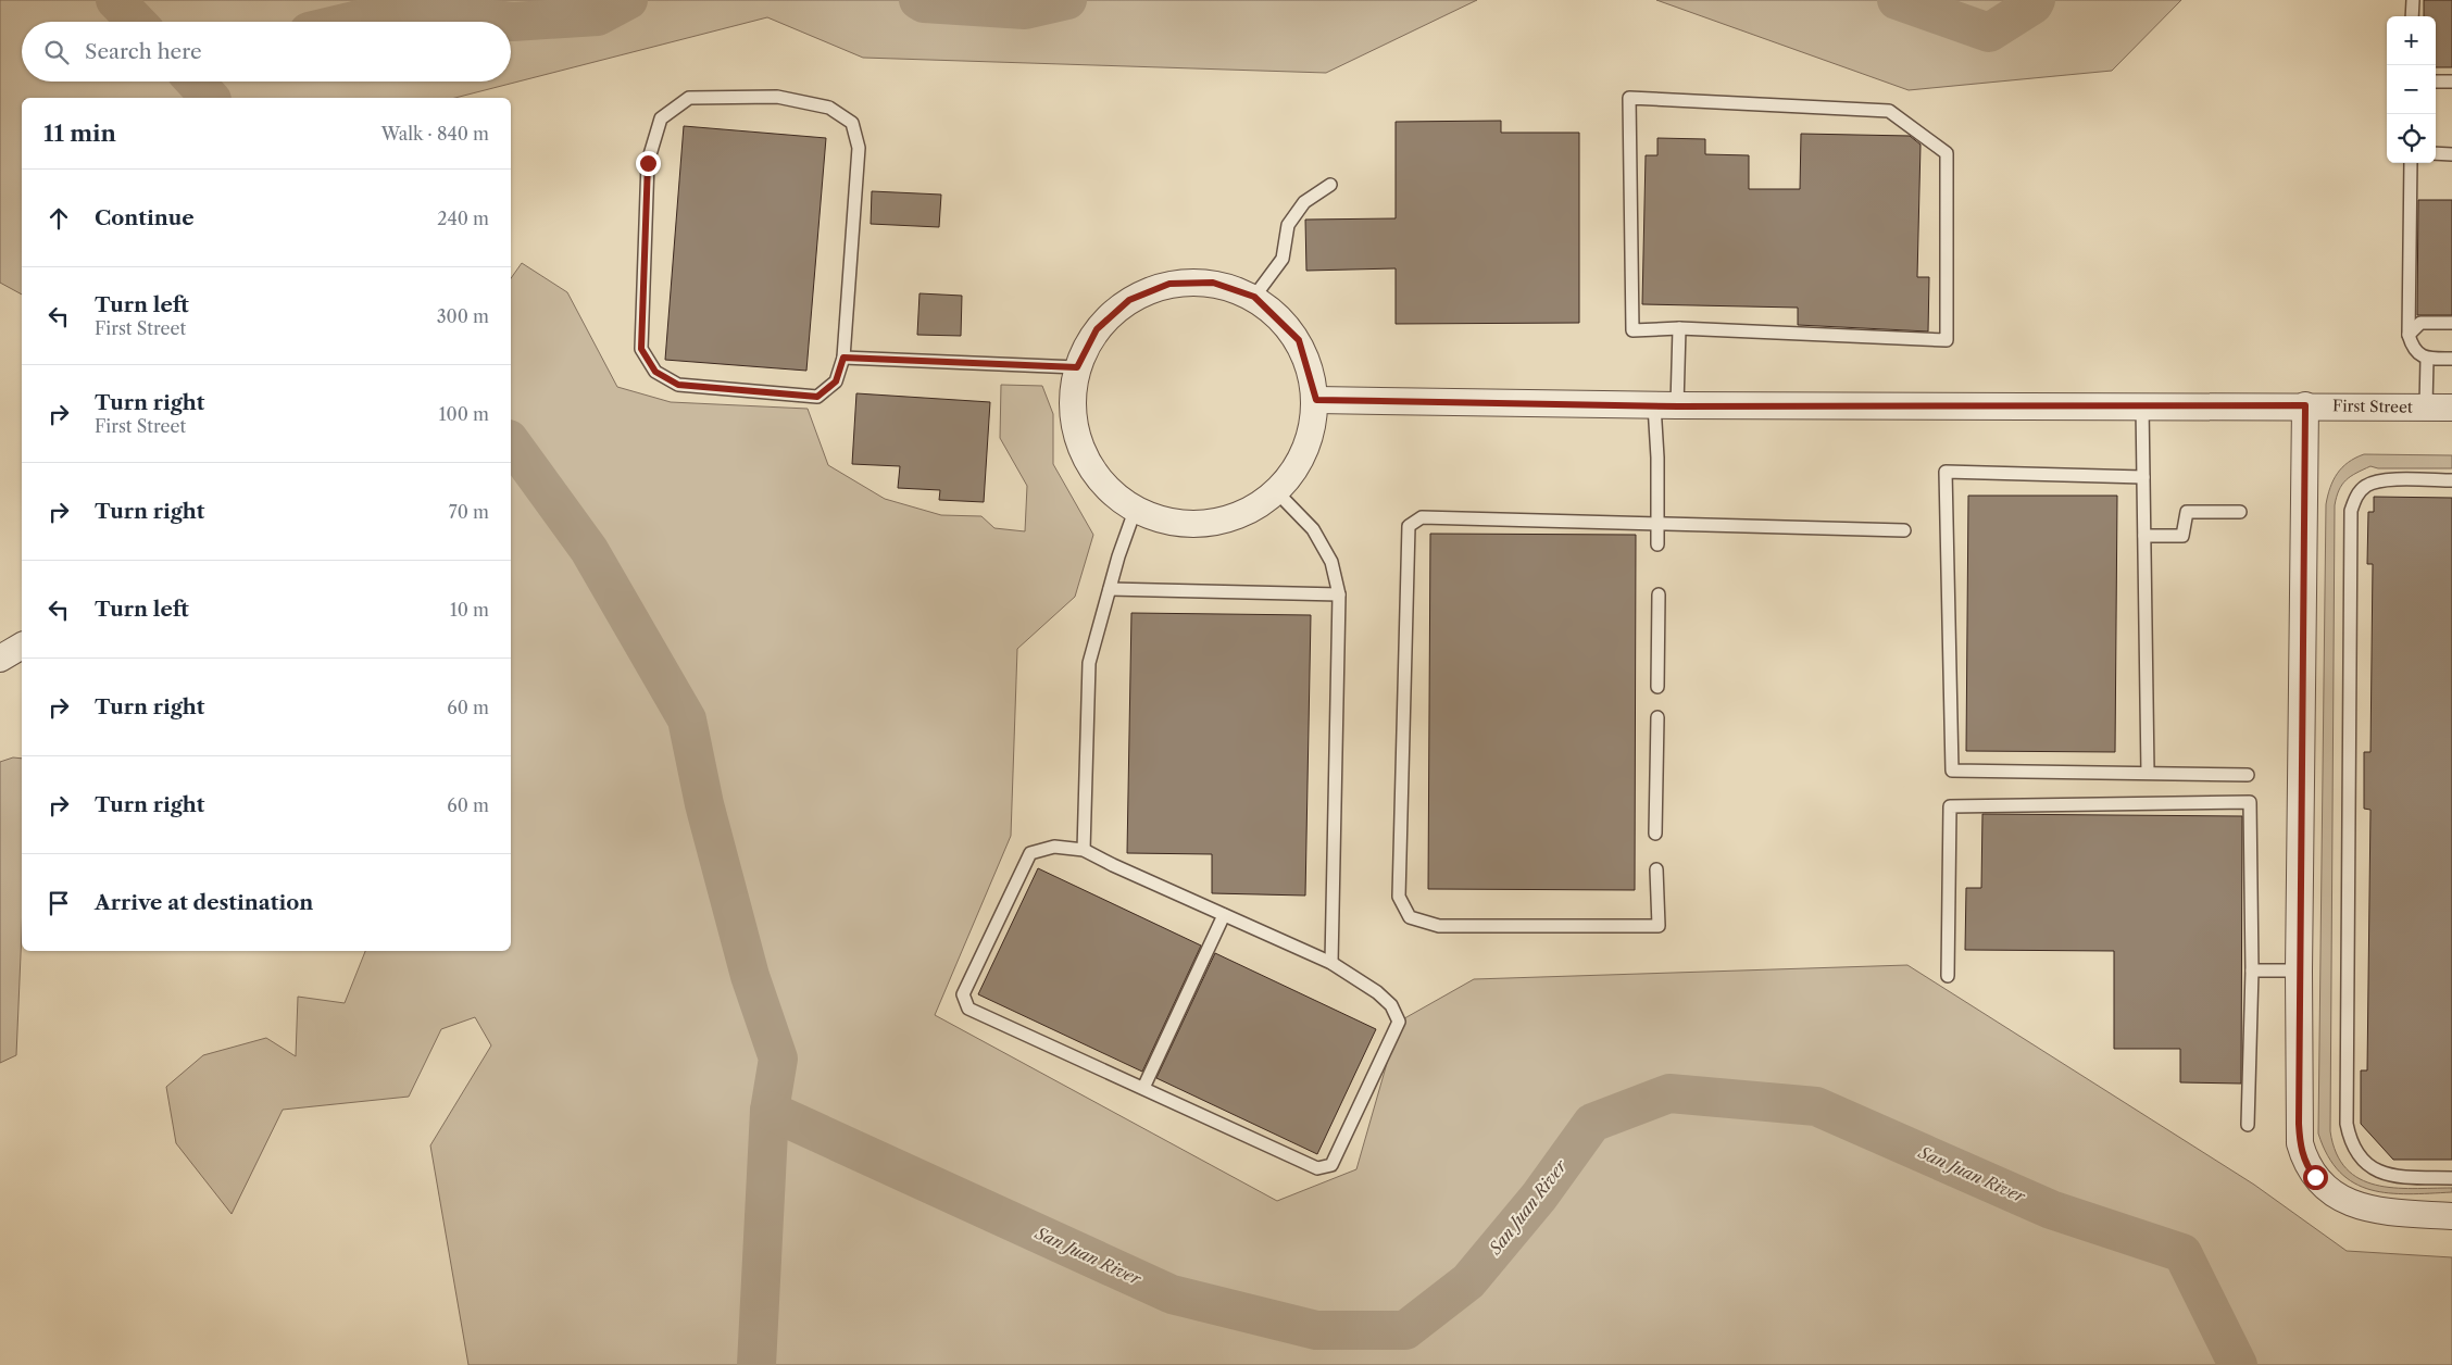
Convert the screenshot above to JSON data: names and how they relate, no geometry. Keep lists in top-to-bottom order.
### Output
{
  "streets": {
    "street": ["First Street"]
  },
  "water": ["San Juan River"],
  "page": {
    "map_buttons": ["+", "−"],
    "search": "Search here",
    "heading": ["11 min", "Walk · 840 m"],
    "list": [
      ["Continue", "240 m"],
      ["Turn left", "First Street", "300 m"],
      ["Turn right", "First Street", "100 m"],
      ["Turn right", "70 m"],
      ["Turn left", "10 m"],
      ["Turn right", "60 m"],
      ["Turn right", "60 m"],
      "Arrive at destination"
    ]
  }
}
